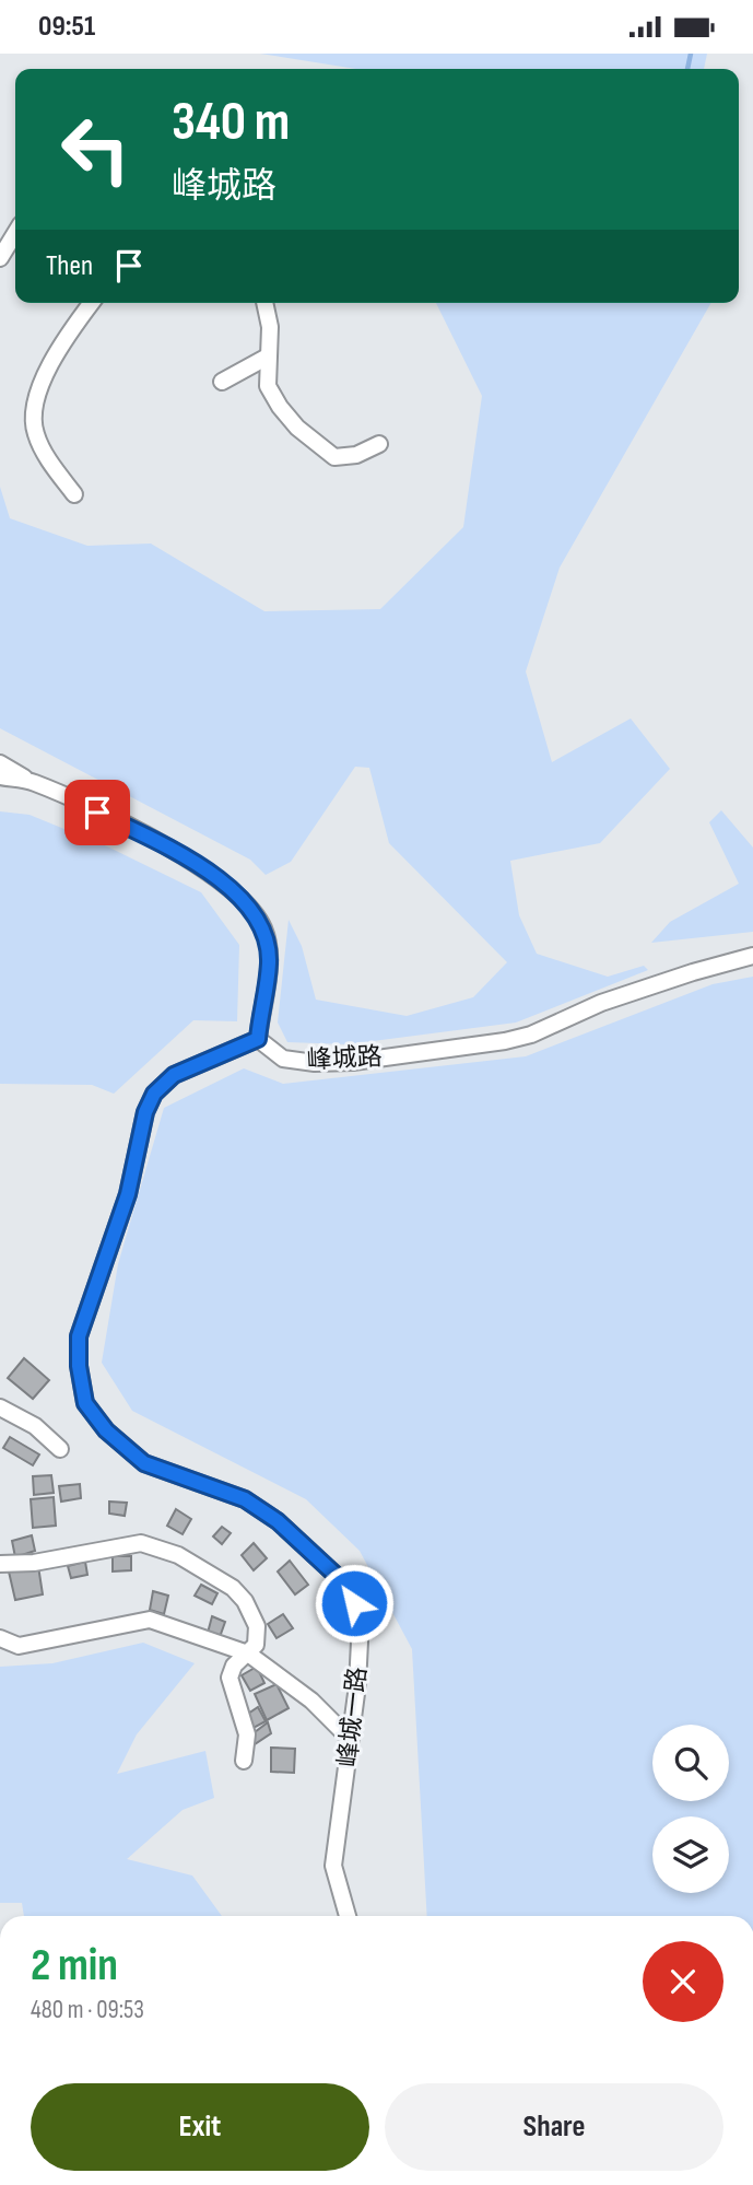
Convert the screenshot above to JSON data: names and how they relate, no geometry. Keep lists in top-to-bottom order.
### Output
{
  "streets": {
    "street": ["峰城路", "峰城一路"]
  },
  "crossings": [
    ["峰城路", "峰城一路"]
  ],
  "page": {
    "status": "09:51",
    "turn": ["340 m", "峰城路"],
    "then": "Then",
    "heading": ["2 min", "480 m · 09:53"],
    "buttons": ["Exit", "Share"]
  }
}
